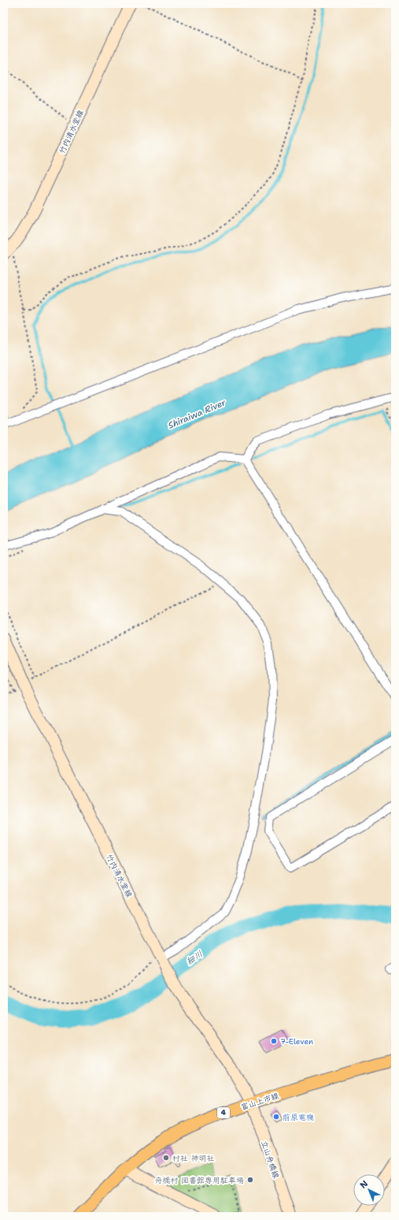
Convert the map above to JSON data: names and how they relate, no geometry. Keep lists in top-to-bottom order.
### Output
{
  "streets": {
    "main road": [
      "竹内清水堂線",
      "富山上市線",
      "4",
      "立山舟橋線"
    ]
  },
  "crossings": [
    ["竹内清水堂線", "富山上市線"],
    ["竹内清水堂線", "立山舟橋線"],
    ["富山上市線", "立山舟橋線"]
  ],
  "water": ["Shiraiwa River", "細川"],
  "places": [
    "7-Eleven",
    "前原電機",
    "村社 神明社",
    "舟橋村 図書館専用駐車場"
  ],
  "north": "top left"
}
